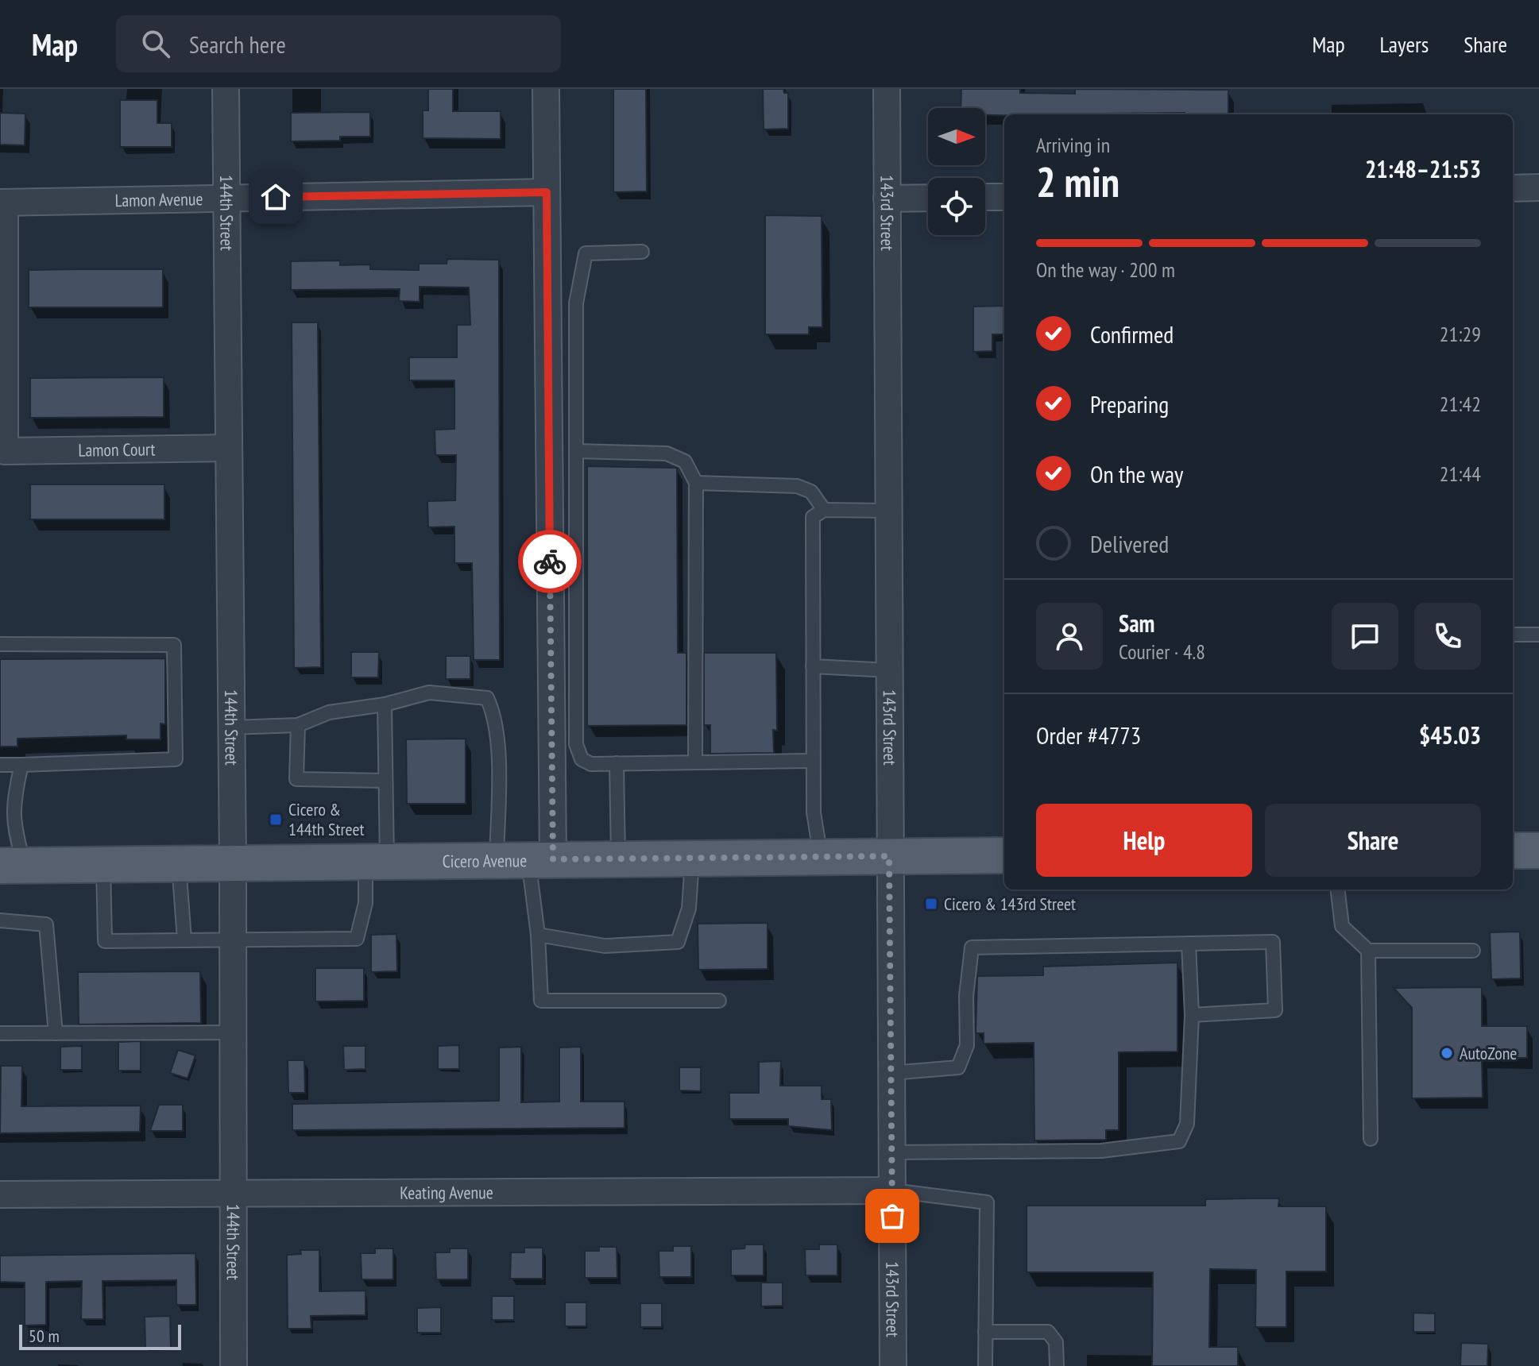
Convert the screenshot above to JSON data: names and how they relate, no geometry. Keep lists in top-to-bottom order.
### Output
{
  "streets": {
    "main road": ["Cicero Avenue"],
    "street": [
      "Lamon Avenue",
      "144th Street",
      "143rd Street",
      "Lamon Court",
      "Keating Avenue"
    ]
  },
  "crossings": [
    ["Lamon Avenue", "144th Street"],
    ["Lamon Avenue", "Lamon Court"],
    ["144th Street", "Lamon Court"],
    ["144th Street", "Cicero Avenue"],
    ["144th Street", "Keating Avenue"],
    ["143rd Street", "Cicero Avenue"],
    ["143rd Street", "Keating Avenue"]
  ],
  "places": {
    "transit": ["Cicero & 144th Street", "Cicero & 143rd Street"],
    "other": ["AutoZone"]
  },
  "scale_bar": "50 m",
  "north": "right",
  "page": {
    "header": "Map",
    "search": "Search here",
    "nav": ["Map", "Layers", "Share"],
    "heading": ["2 min", "Arriving in", "21:48–21:53"],
    "panel": [
      "Sam",
      "Courier · 4.8",
      "Order #4773",
      "$45.03"
    ],
    "bar": "On the way · 200 m",
    "list": [
      ["Confirmed", "21:29"],
      ["Preparing", "21:42"],
      ["On the way", "21:44"],
      "Delivered"
    ],
    "buttons": ["Help", "Share"],
    "scale": "50 m"
  }
}
